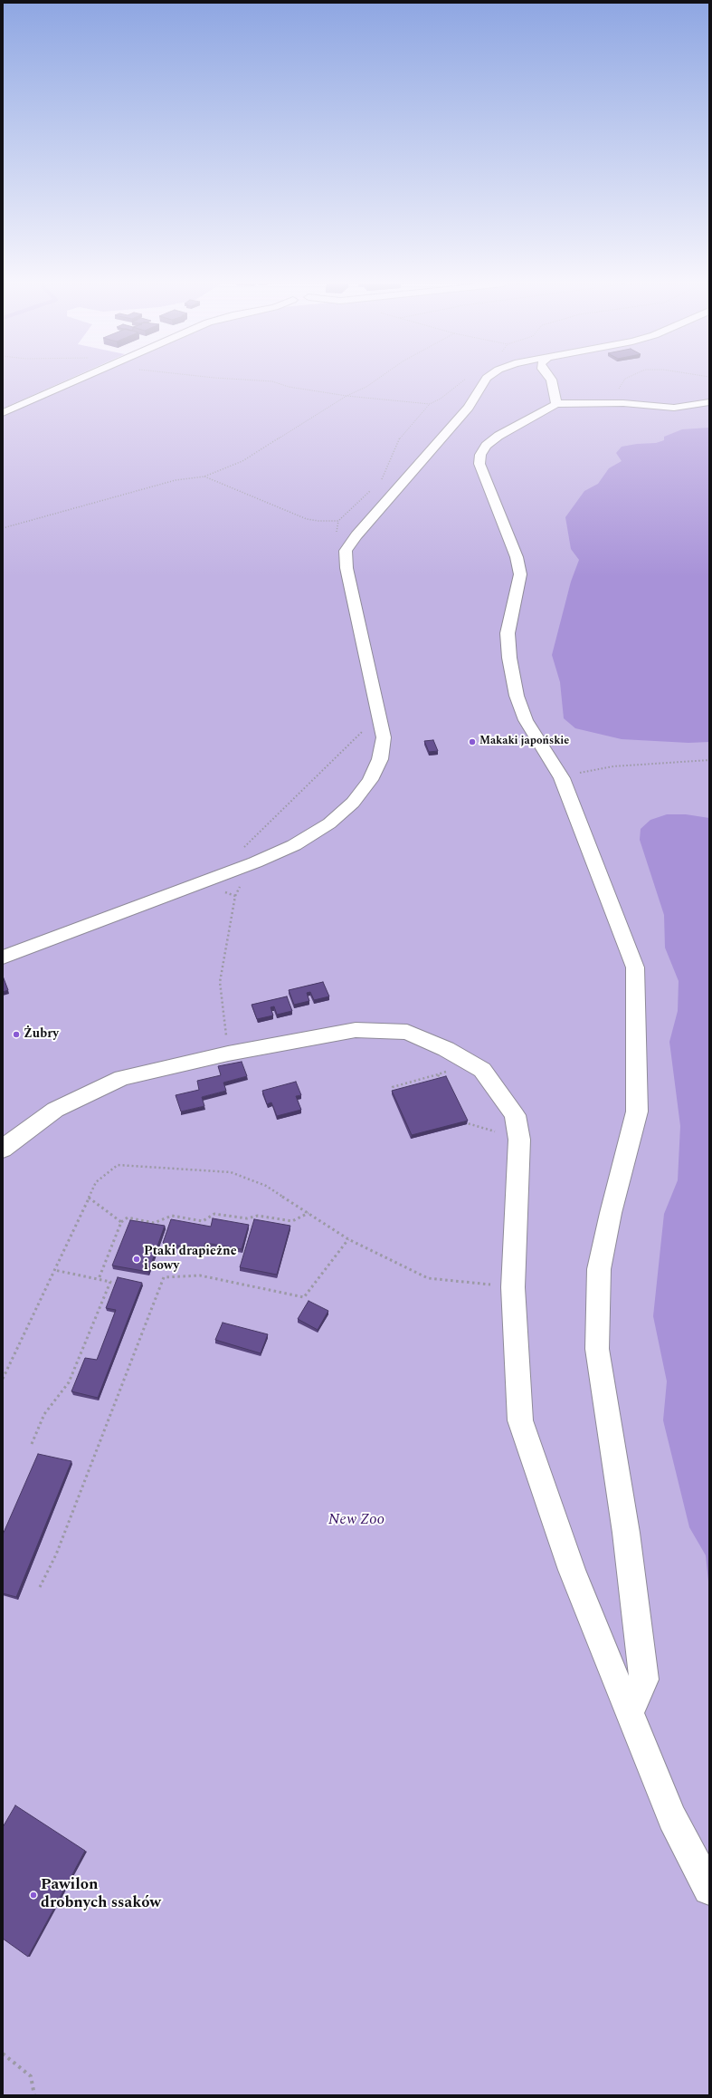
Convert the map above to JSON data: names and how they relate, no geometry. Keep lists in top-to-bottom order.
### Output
{
  "parks": ["New Zoo"],
  "places": [
    "Makaki japońskie",
    "Żubry",
    "Ptaki drapieżne i sowy",
    "Pawilon drobnych ssaków"
  ]
}
